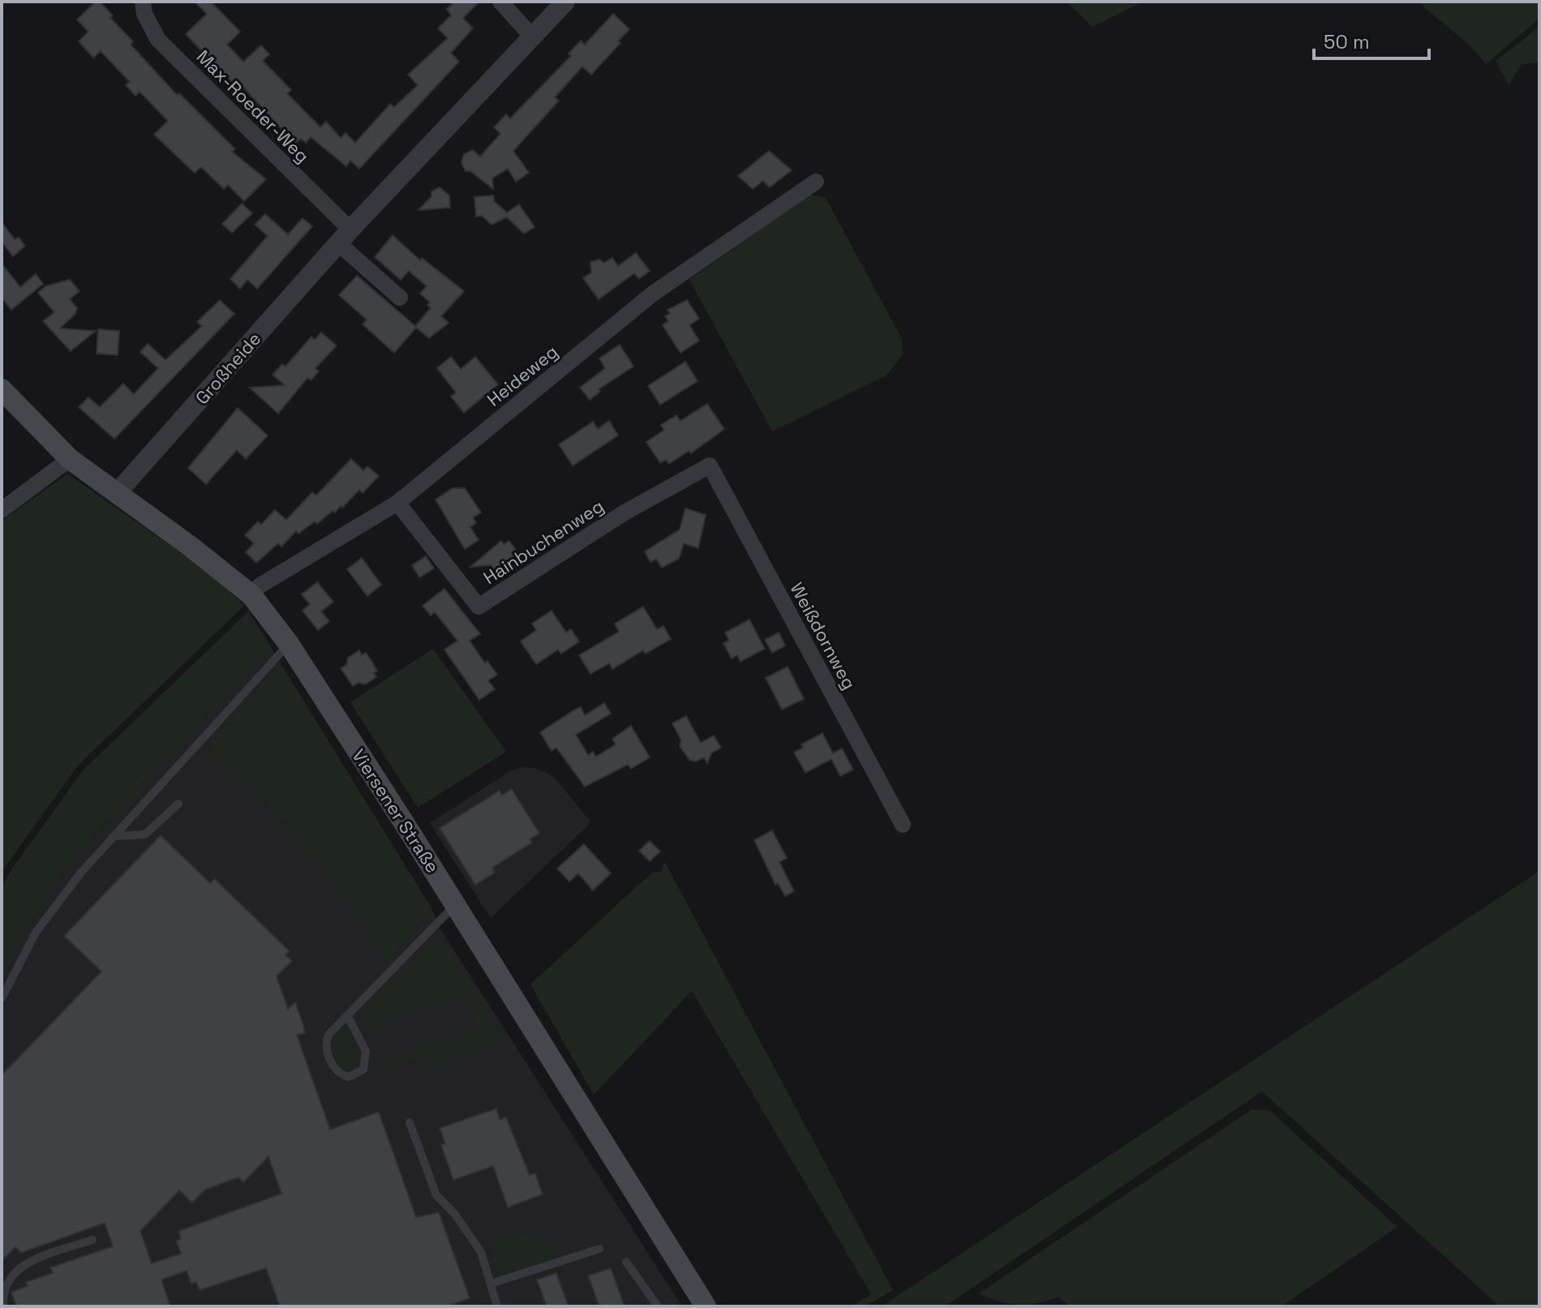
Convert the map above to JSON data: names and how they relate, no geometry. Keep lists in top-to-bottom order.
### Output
{
  "streets": {
    "main road": ["Viersener Straße"],
    "street": [
      "Max-Roeder-Weg",
      "Großheide",
      "Heideweg",
      "Hainbuchenweg",
      "Weißdornweg"
    ]
  },
  "crossings": [
    ["Max-Roeder-Weg", "Großheide"],
    ["Großheide", "Viersener Straße"],
    ["Heideweg", "Hainbuchenweg"],
    ["Heideweg", "Viersener Straße"],
    ["Hainbuchenweg", "Weißdornweg"]
  ],
  "scale_bar": "50 m"
}
